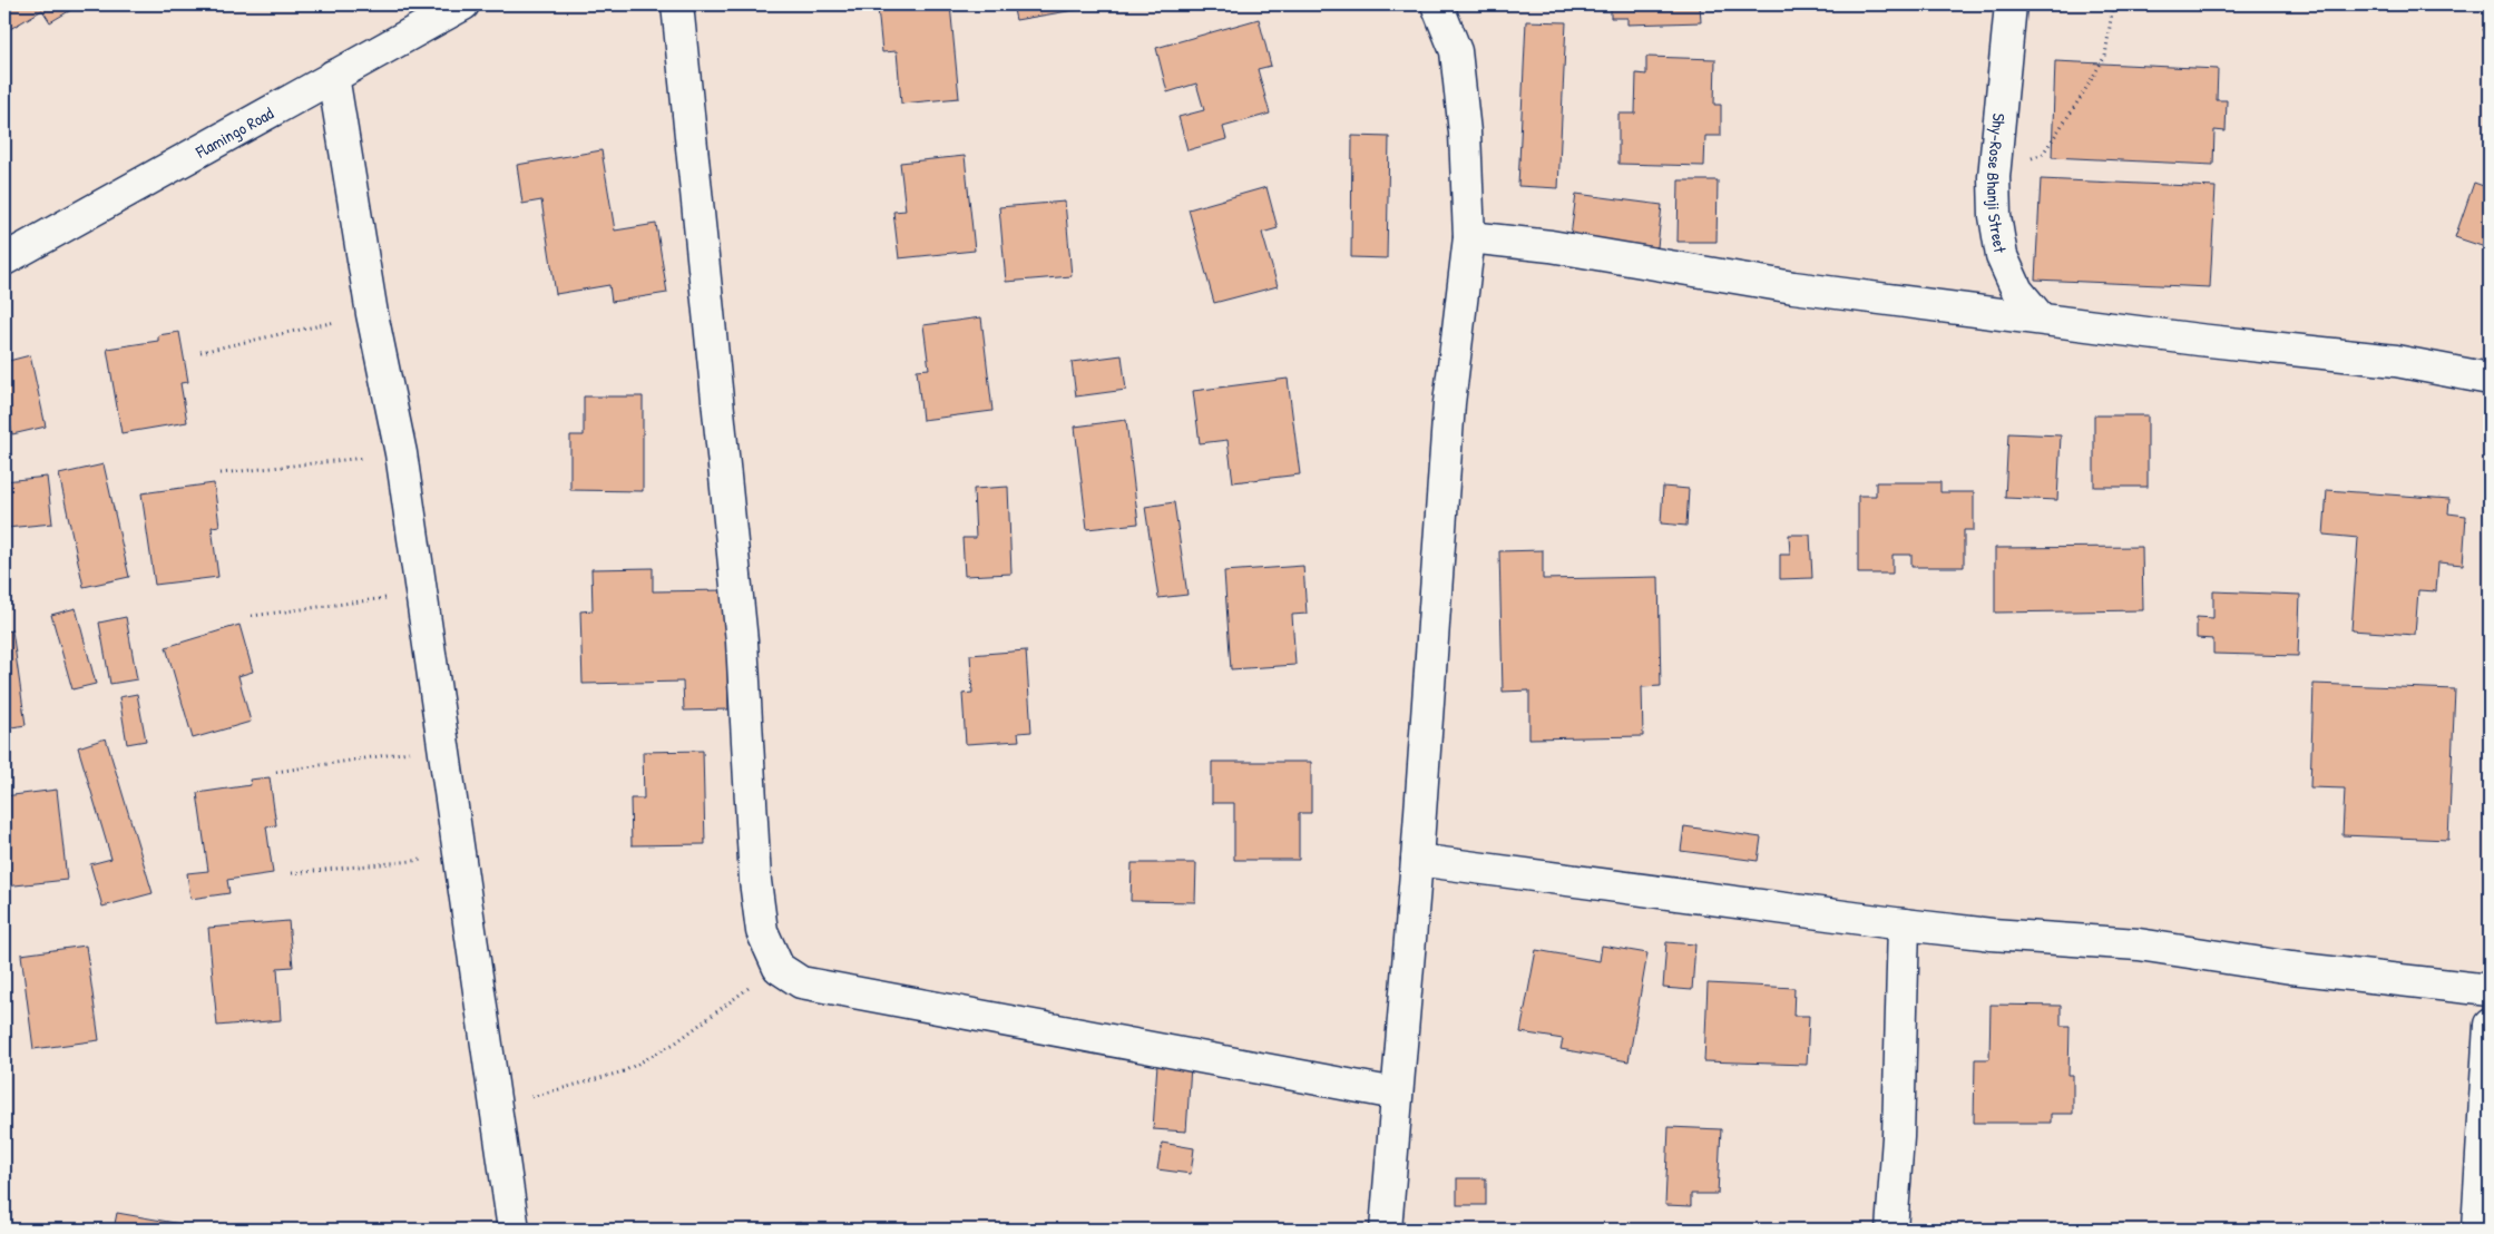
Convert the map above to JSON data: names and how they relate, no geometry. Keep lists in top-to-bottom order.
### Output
{
  "streets": {
    "street": ["Flamingo Road", "Shy-Rose Bhanji Street"]
  }
}
